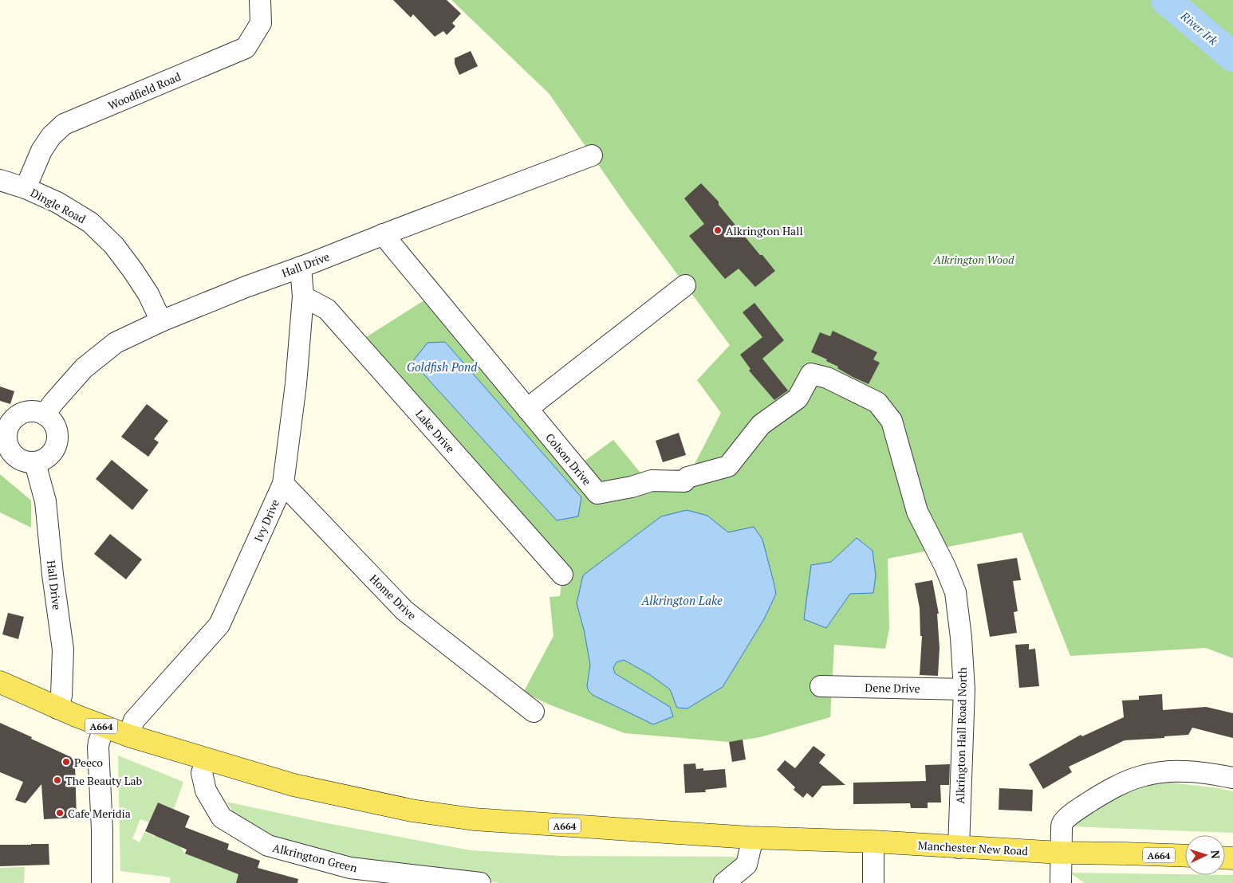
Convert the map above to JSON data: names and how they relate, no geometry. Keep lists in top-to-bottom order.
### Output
{
  "streets": {
    "main road": ["A664", "Manchester New Road"],
    "street": [
      "Woodfield Road",
      "Dingle Road",
      "Hall Drive",
      "Lake Drive",
      "Colson Drive",
      "Ivy Drive",
      "Home Drive",
      "Dene Drive",
      "Alkrington Hall Road North",
      "Alkrington Green"
    ]
  },
  "crossings": [
    ["Woodfield Road", "Dingle Road"],
    ["Dingle Road", "Hall Drive"],
    ["Hall Drive", "Colson Drive"],
    ["Hall Drive", "Ivy Drive"],
    ["Hall Drive", "A664"],
    ["Lake Drive", "Ivy Drive"],
    ["Colson Drive", "Alkrington Hall Road North"],
    ["Ivy Drive", "Home Drive"],
    ["Ivy Drive", "A664"],
    ["Dene Drive", "Alkrington Hall Road North"],
    ["A664", "Manchester New Road"],
    ["A664", "Alkrington Green"],
    ["Alkrington Hall Road North", "Manchester New Road"]
  ],
  "water": ["River Irk", "Goldfish Pond", "Alkrington Lake"],
  "parks": ["Alkrington Wood"],
  "places": [
    "Alkrington Hall",
    "Peeco",
    "The Beauty Lab",
    "Cafe Meridia"
  ],
  "north": "right"
}
